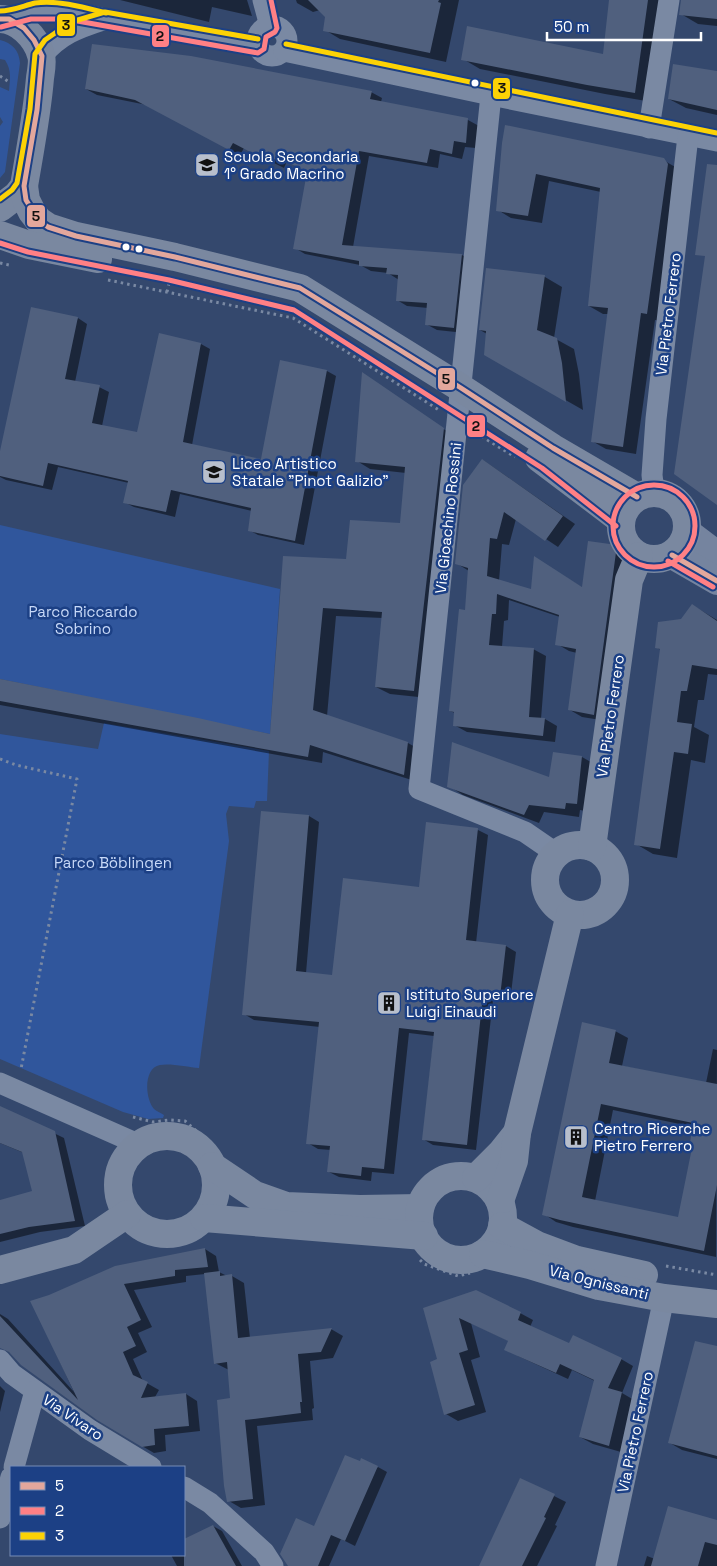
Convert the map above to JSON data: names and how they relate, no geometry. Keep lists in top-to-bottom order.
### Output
{
  "streets": {
    "main road": ["Via Pietro Ferrero", "Via Ognissanti"],
    "street": ["Via Gioachino Rossini", "Via Vivaro"]
  },
  "crossings": [
    ["Via Pietro Ferrero", "Via Gioachino Rossini"],
    ["Via Pietro Ferrero", "Via Ognissanti"]
  ],
  "parks": ["Parco Riccardo Sobrino", "Parco Böblingen"],
  "places": {
    "school or university": ["Scuola Secondaria 1° Grado Macrino", "Liceo Artistico Statale \"Pinot Galizio\""],
    "building": ["Istituto Superiore Luigi Einaudi", "Centro Ricerche Pietro Ferrero"]
  },
  "lines": ["transit line 2", "transit line 3", "transit line 5"],
  "legend": ["5", "2", "3"],
  "scale_bar": "50 m"
}
